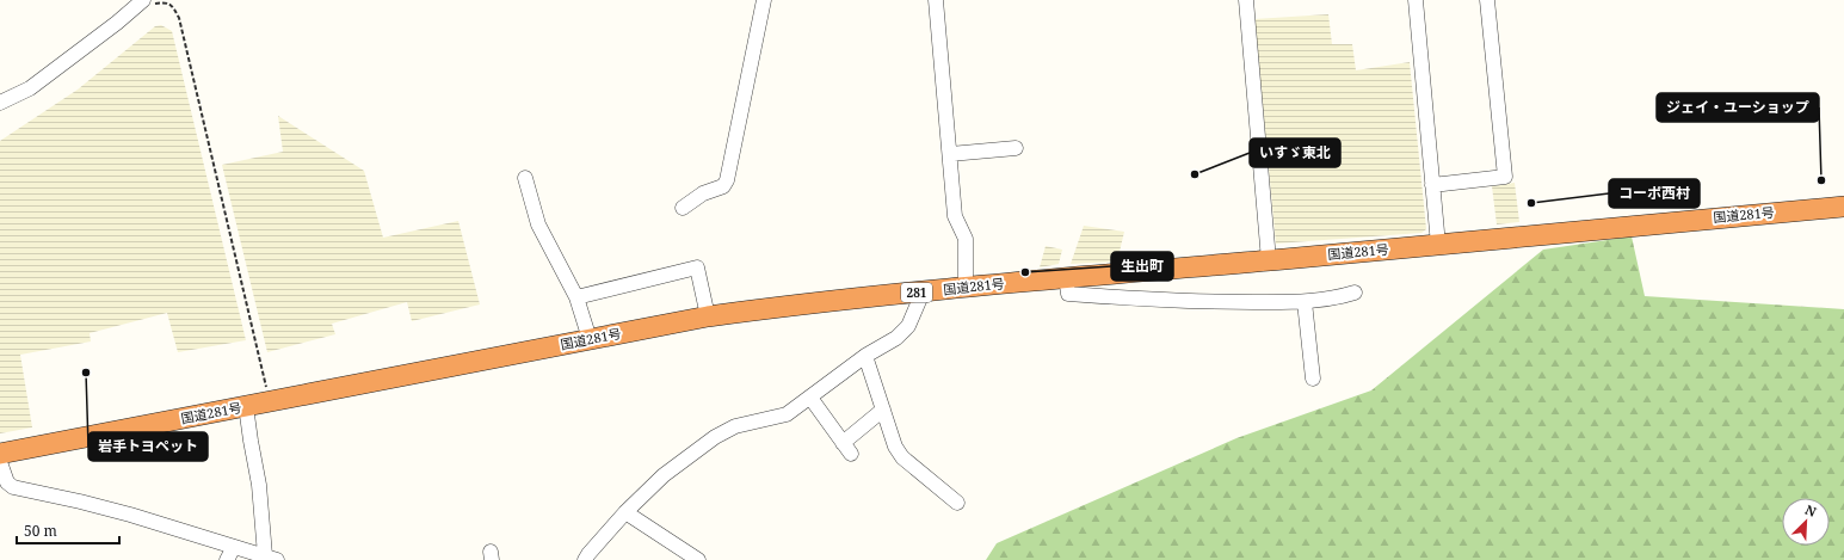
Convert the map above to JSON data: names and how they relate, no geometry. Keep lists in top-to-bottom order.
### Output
{
  "streets": {
    "highway": ["国道281号", "281"]
  },
  "places": [
    "いすゞ東北",
    "ジェイ・ユーショップ",
    "コーポ西村",
    "生出町",
    "岩手トヨペット"
  ],
  "scale_bar": "50 m",
  "north": "top right"
}
